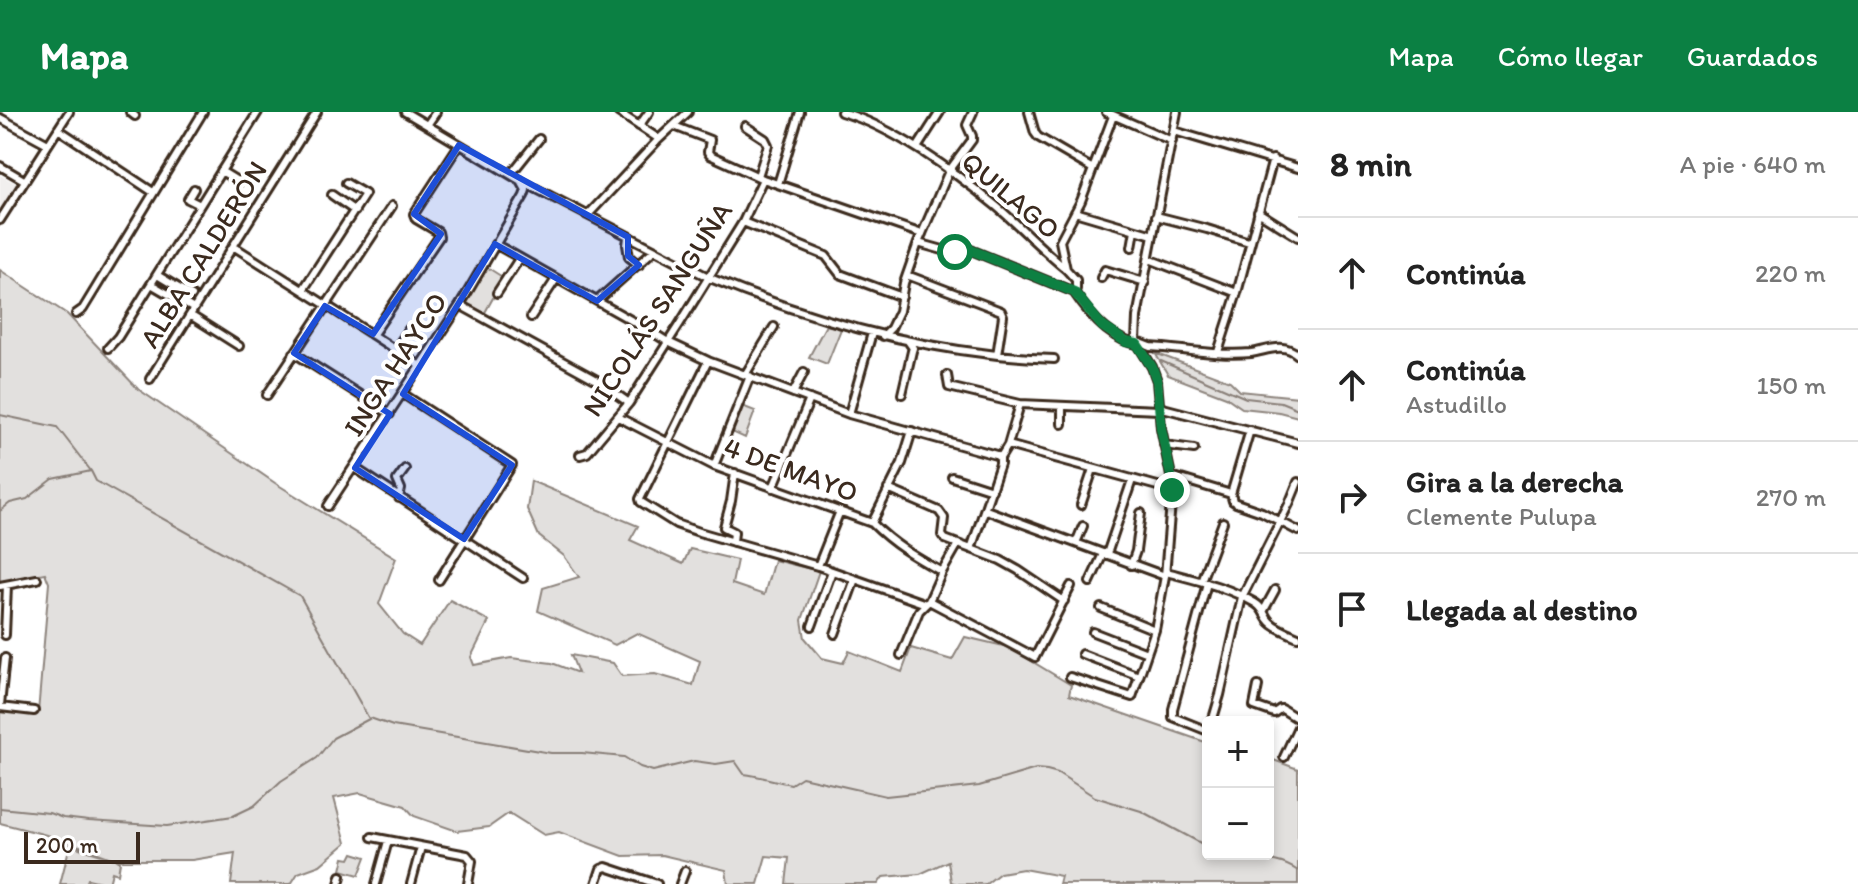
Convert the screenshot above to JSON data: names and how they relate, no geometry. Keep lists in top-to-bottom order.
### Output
{
  "streets": {
    "street": [
      "QUILAGO",
      "ALBA CALDERÓN",
      "NICOLÁS SANGUÑA",
      "INGA HAYCO",
      "4 DE MAYO"
    ]
  },
  "crossings": [
    ["NICOLÁS SANGUÑA", "4 DE MAYO"]
  ],
  "scale_bar": "200 m",
  "page": {
    "header": "Mapa",
    "nav": ["Mapa", "Cómo llegar", "Guardados"],
    "heading": ["8 min", "A pie · 640 m"],
    "list": [
      ["Continúa", "220 m"],
      ["Continúa", "Astudillo", "150 m"],
      ["Gira a la derecha", "Clemente Pulupa", "270 m"],
      "Llegada al destino"
    ],
    "map_buttons": ["+", "−"],
    "scale": "200 m"
  }
}
